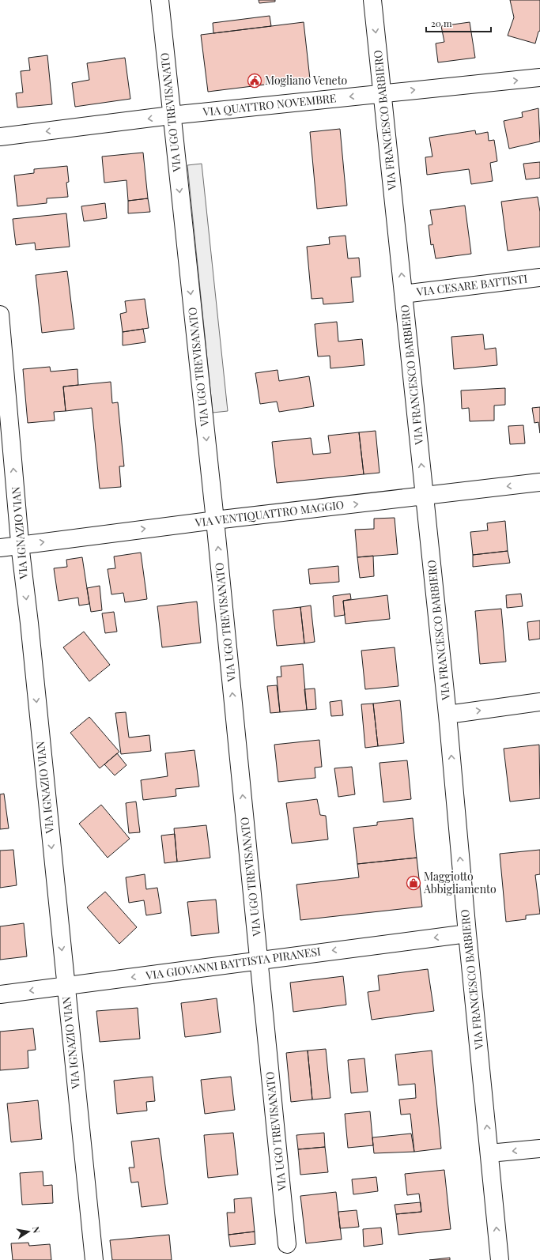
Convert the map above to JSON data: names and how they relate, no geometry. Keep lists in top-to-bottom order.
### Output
{
  "streets": {
    "street": [
      "VIA QUATTRO NOVEMBRE",
      "VIA UGO TREVISANATO",
      "VIA FRANCESCO BARBIERO",
      "VIA CESARE BATTISTI",
      "VIA VENTIQUATTRO MAGGIO",
      "VIA IGNAZIO VIAN",
      "VIA GIOVANNI BATTISTA PIRANESI"
    ]
  },
  "crossings": [
    ["VIA QUATTRO NOVEMBRE", "VIA UGO TREVISANATO"],
    ["VIA QUATTRO NOVEMBRE", "VIA FRANCESCO BARBIERO"],
    ["VIA UGO TREVISANATO", "VIA VENTIQUATTRO MAGGIO"],
    ["VIA UGO TREVISANATO", "VIA GIOVANNI BATTISTA PIRANESI"],
    ["VIA FRANCESCO BARBIERO", "VIA CESARE BATTISTI"],
    ["VIA FRANCESCO BARBIERO", "VIA VENTIQUATTRO MAGGIO"],
    ["VIA FRANCESCO BARBIERO", "VIA GIOVANNI BATTISTA PIRANESI"],
    ["VIA VENTIQUATTRO MAGGIO", "VIA IGNAZIO VIAN"],
    ["VIA IGNAZIO VIAN", "VIA GIOVANNI BATTISTA PIRANESI"]
  ],
  "one_way": ["VIA FRANCESCO BARBIERO", "VIA GIOVANNI BATTISTA PIRANESI"],
  "places": {
    "public building": ["Mogliano Veneto"],
    "shop": ["Maggiotto Abbigliamento"]
  },
  "scale_bar": "20 m",
  "north": "right"
}
